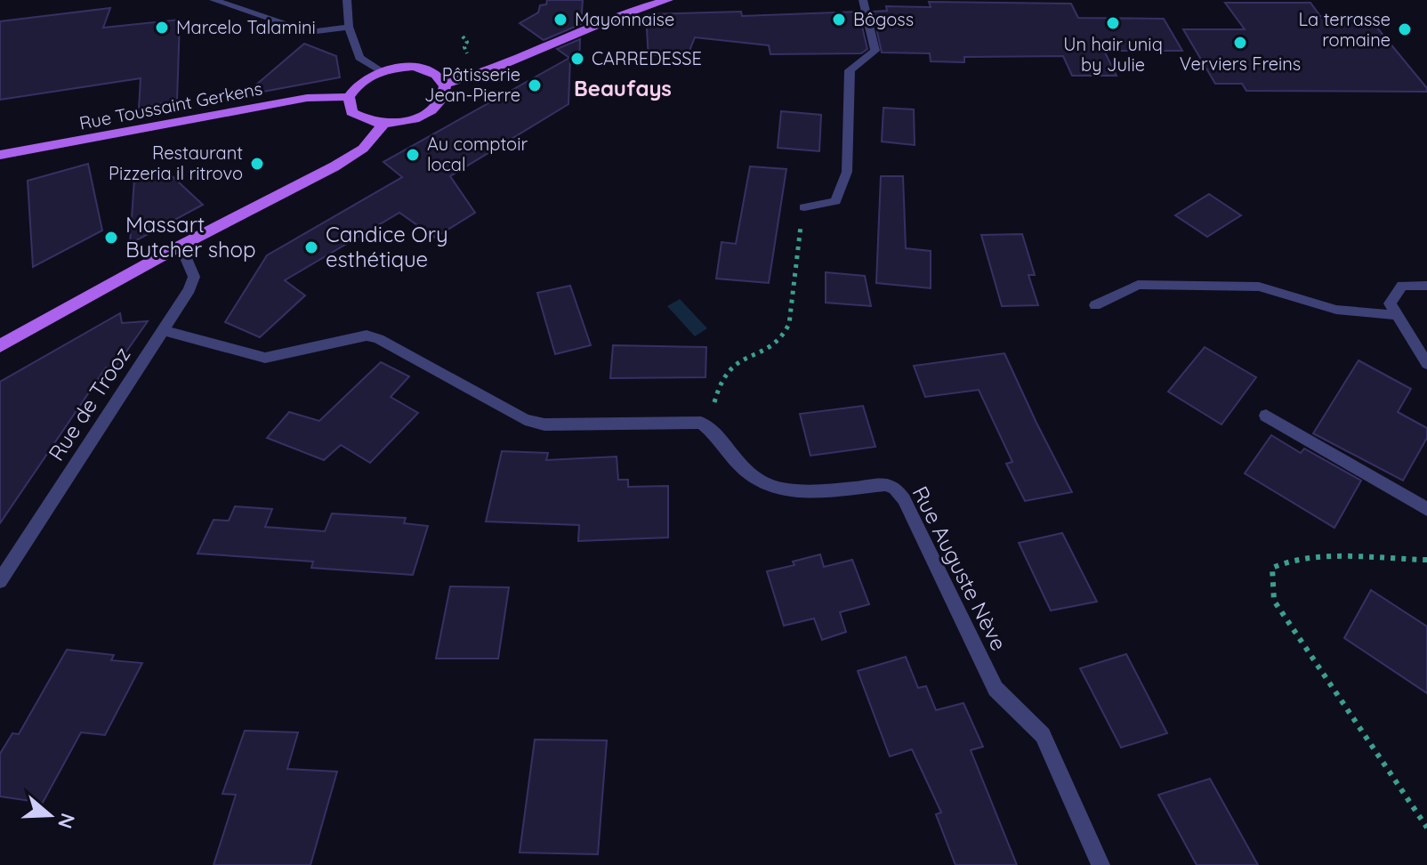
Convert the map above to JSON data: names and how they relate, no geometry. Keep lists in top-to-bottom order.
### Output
{
  "streets": {
    "main road": ["Rue Toussaint Gerkens"],
    "street": ["Rue de Trooz", "Rue Auguste Nève"]
  },
  "districts": ["Beaufays"],
  "places": [
    "Mayonnaise",
    "Bôgoss",
    "Un hair uniq by Julie",
    "Marcelo Talamini",
    "La terrasse romaine",
    "Verviers Freins",
    "CARREDESSE",
    "Pâtisserie Jean-Pierre",
    "Au comptoir local",
    "Restaurant Pizzeria il ritrovo",
    "Massart Butcher shop",
    "Candice Ory esthétique"
  ],
  "north": "right"
}
